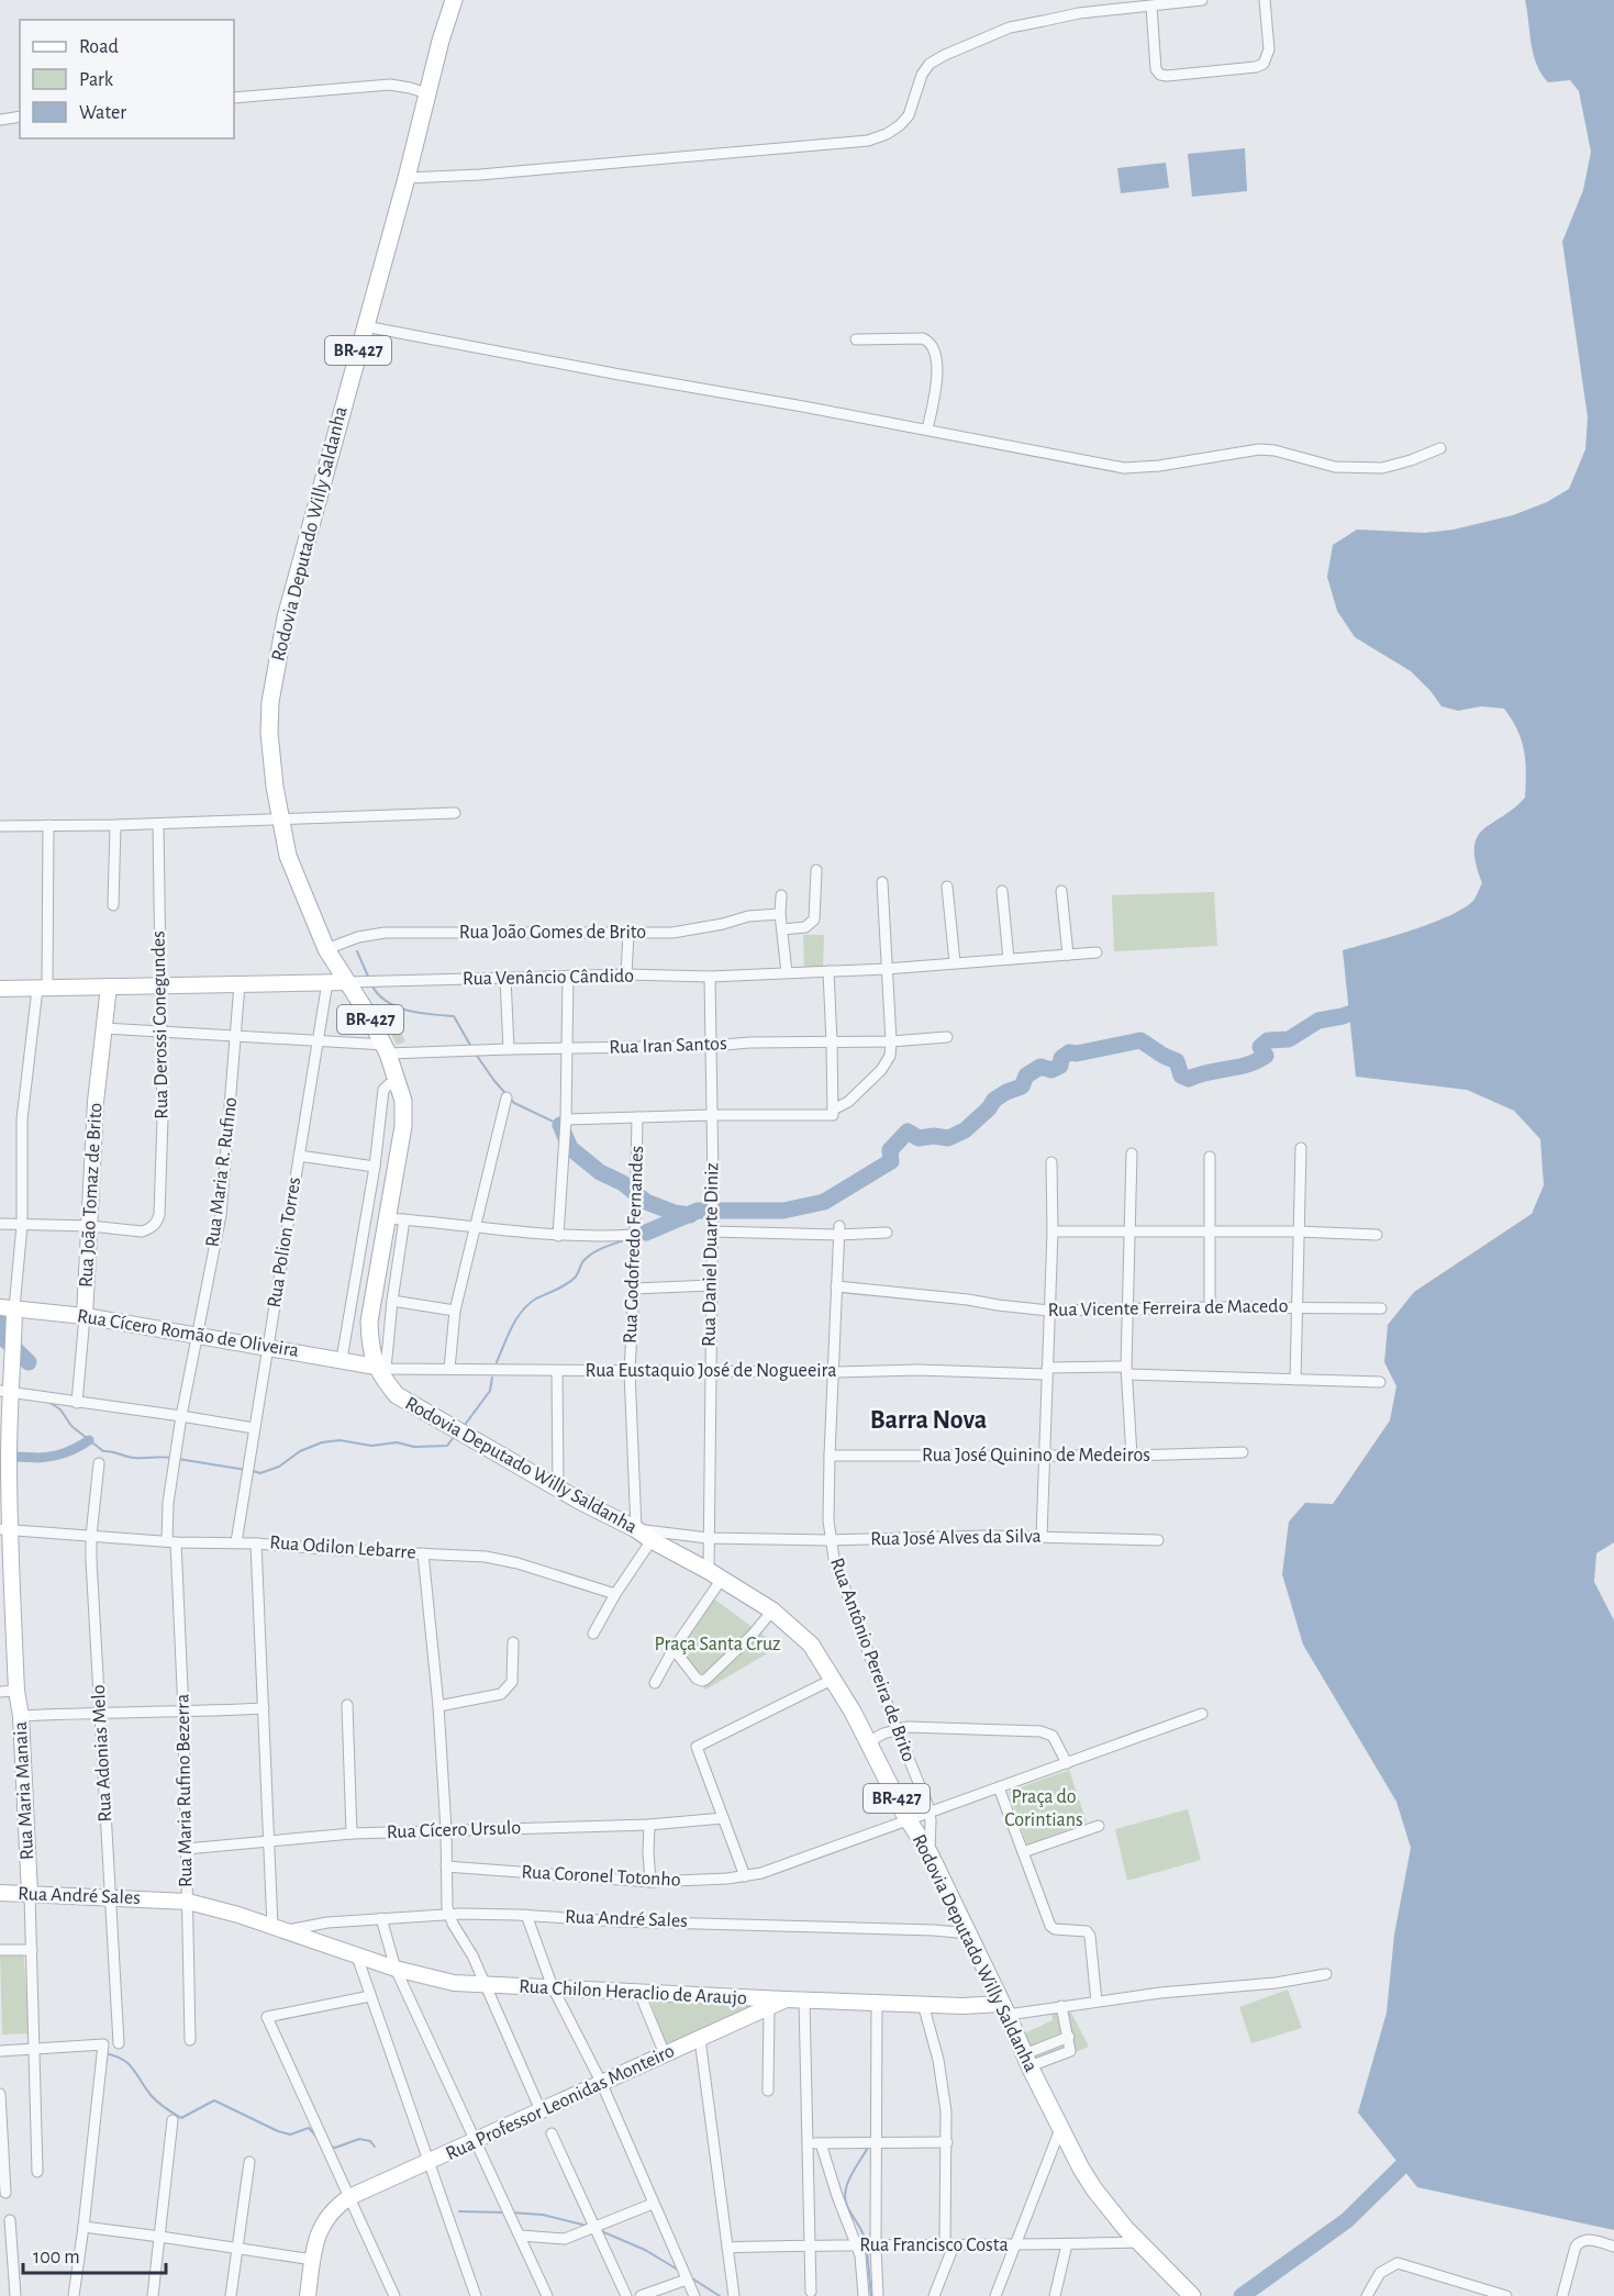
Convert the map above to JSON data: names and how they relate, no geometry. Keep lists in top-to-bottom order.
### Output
{
  "streets": {
    "main road": ["BR-427", "Rodovia Deputado Willy Saldanha"],
    "street": [
      "Rua João Gomes de Brito",
      "Rua Venâncio Cândido",
      "Rua Derossi Conegundes",
      "Rua Iran Santos",
      "Rua Maria R. Rufino",
      "Rua João Tomaz de Brito",
      "Rua Polion Torres",
      "Rua Godofredo Fernandes",
      "Rua Daniel Duarte Diniz",
      "Rua Vicente Ferreira de Macedo",
      "Rua Cícero Romão de Oliveira",
      "Rua Eustaquio José de Nogueeira",
      "Rua José Quinino de Medeiros",
      "Rua José Alves da Silva",
      "Rua Odilon Lebarre",
      "Rua Antônio Pereira de Brito",
      "Rua Adonias Melo",
      "Rua Maria Manaia",
      "Rua Maria Rufino Bezerra",
      "Rua Cícero Ursulo",
      "Rua Coronel Totonho",
      "Rua André Sales",
      "Rua Chilon Heraclio de Araujo",
      "Rua Professor Leonidas Monteiro",
      "Rua Francisco Costa"
    ]
  },
  "crossings": [
    ["Rodovia Deputado Willy Saldanha", "Rua João Gomes de Brito"],
    ["Rodovia Deputado Willy Saldanha", "Rua Venâncio Cândido"],
    ["Rodovia Deputado Willy Saldanha", "Rua Iran Santos"],
    ["Rodovia Deputado Willy Saldanha", "Rua Godofredo Fernandes"],
    ["Rodovia Deputado Willy Saldanha", "Rua Daniel Duarte Diniz"],
    ["Rodovia Deputado Willy Saldanha", "Rua Cícero Romão de Oliveira"],
    ["Rodovia Deputado Willy Saldanha", "Rua Eustaquio José de Nogueeira"],
    ["Rodovia Deputado Willy Saldanha", "Rua José Alves da Silva"],
    ["Rodovia Deputado Willy Saldanha", "Rua Antônio Pereira de Brito"],
    ["Rodovia Deputado Willy Saldanha", "Rua Coronel Totonho"],
    ["Rodovia Deputado Willy Saldanha", "Rua André Sales"],
    ["Rodovia Deputado Willy Saldanha", "Rua Chilon Heraclio de Araujo"],
    ["Rodovia Deputado Willy Saldanha", "Rua Francisco Costa"],
    ["Rua Venâncio Cândido", "Rua Derossi Conegundes"],
    ["Rua Venâncio Cândido", "Rua Maria R. Rufino"],
    ["Rua Venâncio Cândido", "Rua João Tomaz de Brito"],
    ["Rua Venâncio Cândido", "Rua Polion Torres"],
    ["Rua Venâncio Cândido", "Rua Daniel Duarte Diniz"],
    ["Rua Derossi Conegundes", "Rua Iran Santos"],
    ["Rua Derossi Conegundes", "Rua João Tomaz de Brito"],
    ["Rua Iran Santos", "Rua Maria R. Rufino"],
    ["Rua Iran Santos", "Rua João Tomaz de Brito"],
    ["Rua Iran Santos", "Rua Polion Torres"],
    ["Rua Iran Santos", "Rua Daniel Duarte Diniz"],
    ["Rua Maria R. Rufino", "Rua Cícero Romão de Oliveira"],
    ["Rua Maria R. Rufino", "Rua Odilon Lebarre"],
    ["Rua Maria R. Rufino", "Rua Maria Rufino Bezerra"],
    ["Rua João Tomaz de Brito", "Rua Cícero Romão de Oliveira"],
    ["Rua Polion Torres", "Rua Cícero Romão de Oliveira"],
    ["Rua Polion Torres", "Rua Odilon Lebarre"],
    ["Rua Godofredo Fernandes", "Rua Eustaquio José de Nogueeira"],
    ["Rua Godofredo Fernandes", "Rua José Alves da Silva"],
    ["Rua Daniel Duarte Diniz", "Rua Eustaquio José de Nogueeira"],
    ["Rua Daniel Duarte Diniz", "Rua José Alves da Silva"],
    ["Rua Vicente Ferreira de Macedo", "Rua Antônio Pereira de Brito"],
    ["Rua Cícero Romão de Oliveira", "Rua Eustaquio José de Nogueeira"],
    ["Rua Cícero Romão de Oliveira", "Rua Maria Manaia"],
    ["Rua Eustaquio José de Nogueeira", "Rua Antônio Pereira de Brito"],
    ["Rua José Quinino de Medeiros", "Rua Antônio Pereira de Brito"],
    ["Rua José Alves da Silva", "Rua Antônio Pereira de Brito"],
    ["Rua Odilon Lebarre", "Rua Adonias Melo"],
    ["Rua Odilon Lebarre", "Rua Maria Manaia"],
    ["Rua Odilon Lebarre", "Rua Maria Rufino Bezerra"],
    ["Rua Antônio Pereira de Brito", "Rua Coronel Totonho"],
    ["Rua Adonias Melo", "Rua André Sales"],
    ["Rua Maria Manaia", "Rua André Sales"],
    ["Rua Maria Rufino Bezerra", "Rua Cícero Ursulo"],
    ["Rua Maria Rufino Bezerra", "Rua André Sales"],
    ["Rua André Sales", "Rua Chilon Heraclio de Araujo"],
    ["Rua Chilon Heraclio de Araujo", "Rua Professor Leonidas Monteiro"]
  ],
  "districts": ["Barra Nova"],
  "parks": ["Praça Santa Cruz", "Praça do Corintians"],
  "legend": ["Road", "Park", "Water"],
  "scale_bar": "100 m"
}
